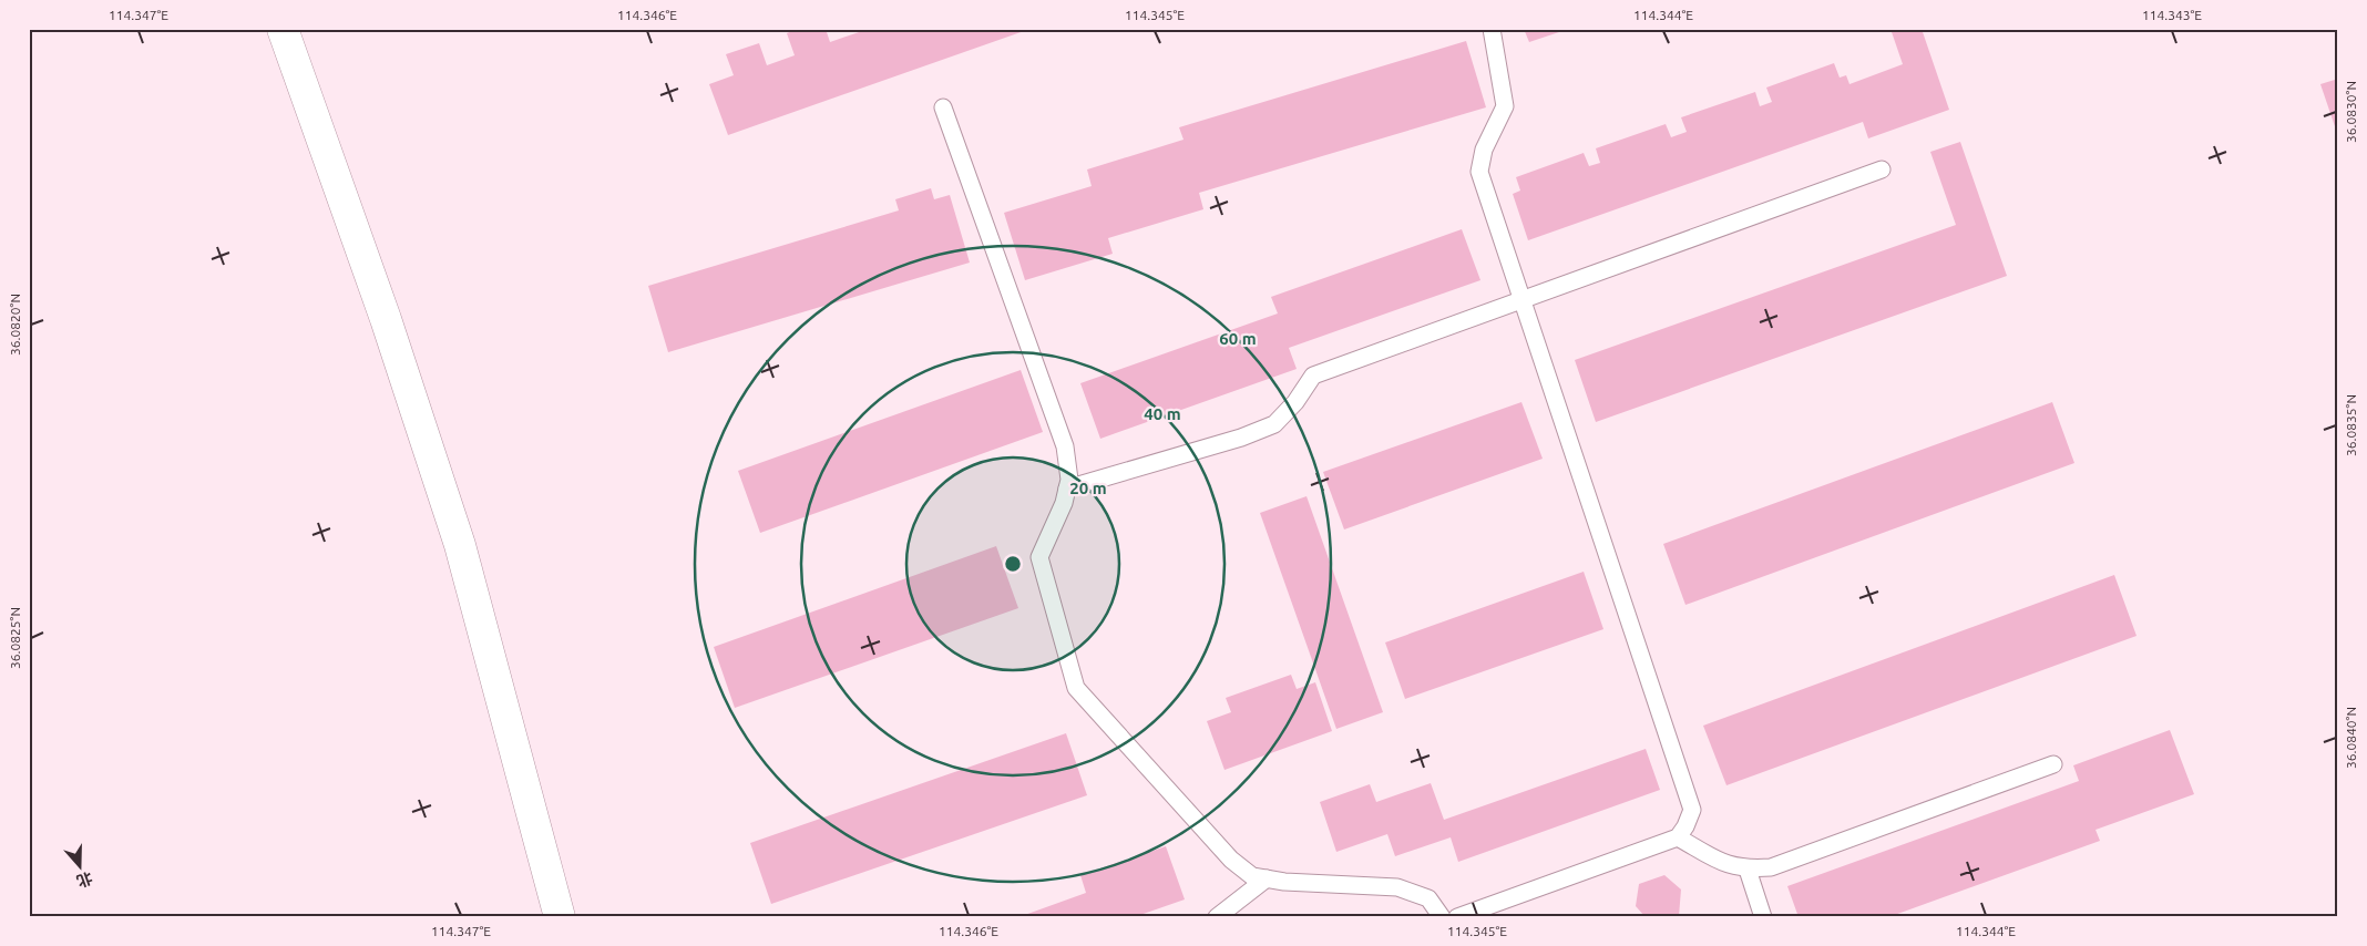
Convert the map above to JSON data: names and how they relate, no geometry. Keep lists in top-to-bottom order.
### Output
{
  "north": "bottom",
  "coordinates": [
    "114.347°E",
    "114.346°E",
    "114.345°E",
    "114.344°E",
    "114.343°E",
    "36.0830°N",
    "36.0820°N",
    "36.0835°N",
    "36.0825°N",
    "36.0840°N"
  ],
  "rings": ["60 m", "40 m", "20 m"]
}
